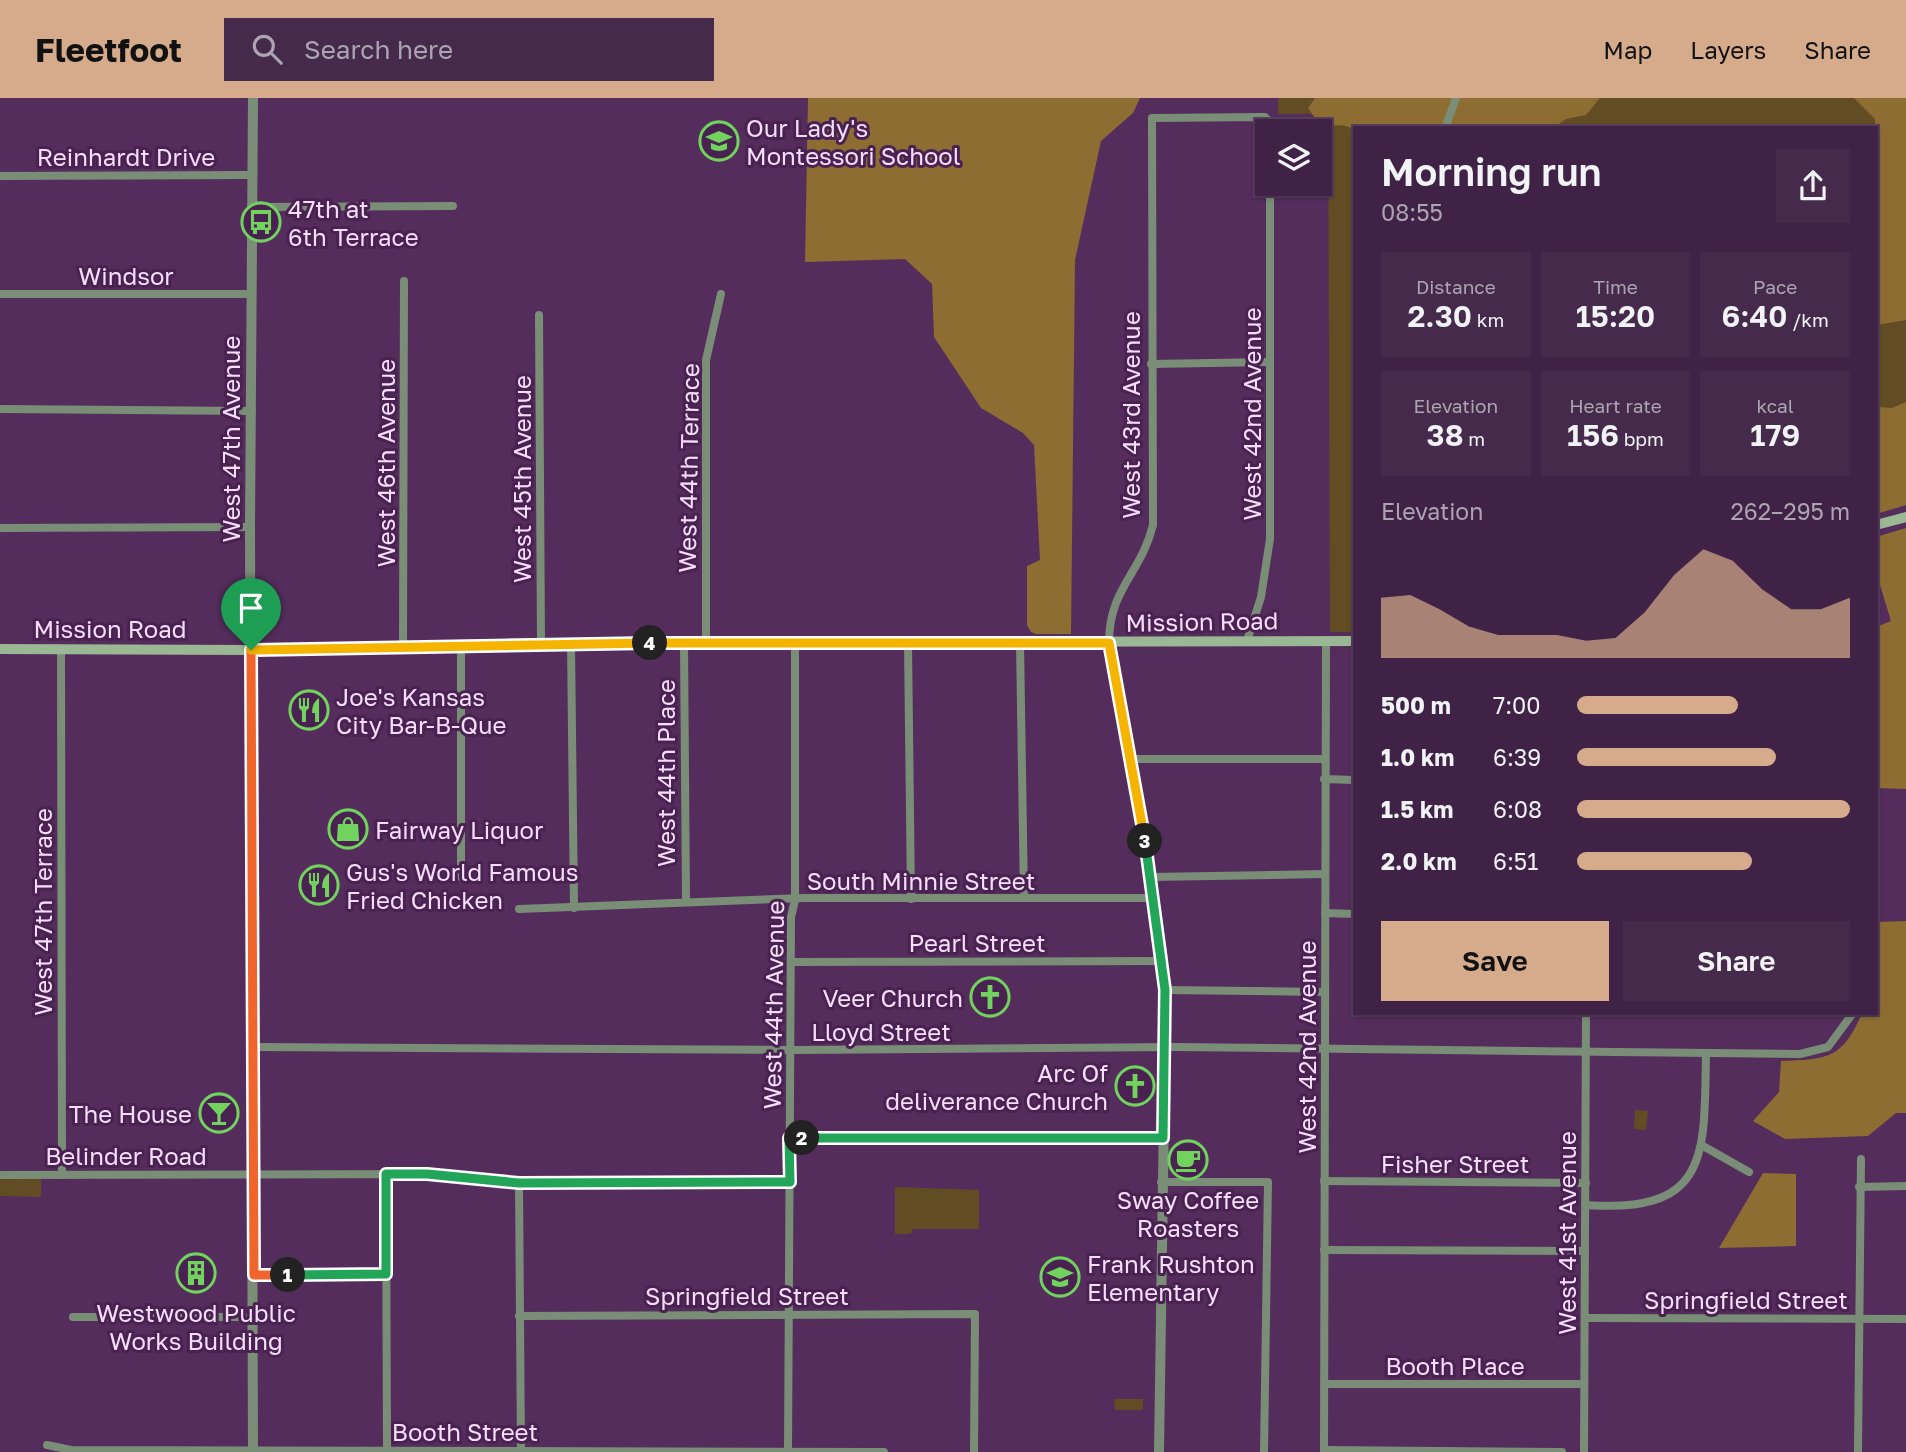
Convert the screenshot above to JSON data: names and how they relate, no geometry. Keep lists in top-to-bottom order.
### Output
{
  "streets": {
    "main road": ["Mission Road"],
    "street": [
      "Reinhardt Drive",
      "Windsor",
      "West 42nd Avenue",
      "West 43rd Avenue",
      "West 47th Avenue",
      "West 46th Avenue",
      "West 44th Terrace",
      "West 45th Avenue",
      "West 44th Place",
      "South Minnie Street",
      "West 47th Terrace",
      "Pearl Street",
      "West 44th Avenue",
      "Lloyd Street",
      "Belinder Road",
      "Fisher Street",
      "West 41st Avenue",
      "Springfield Street",
      "Booth Place",
      "Booth Street"
    ]
  },
  "crossings": [
    ["Reinhardt Drive", "West 47th Avenue"],
    ["Windsor", "West 47th Avenue"],
    ["West 42nd Avenue", "Mission Road"],
    ["West 42nd Avenue", "Lloyd Street"],
    ["West 42nd Avenue", "Fisher Street"],
    ["West 42nd Avenue", "Booth Place"],
    ["West 43rd Avenue", "Mission Road"],
    ["West 43rd Avenue", "South Minnie Street"],
    ["West 43rd Avenue", "Pearl Street"],
    ["West 43rd Avenue", "Lloyd Street"],
    ["West 47th Avenue", "Mission Road"],
    ["West 47th Avenue", "Lloyd Street"],
    ["West 47th Avenue", "Belinder Road"],
    ["West 47th Avenue", "Booth Street"],
    ["West 46th Avenue", "Mission Road"],
    ["West 44th Terrace", "Mission Road"],
    ["West 45th Avenue", "Mission Road"],
    ["Mission Road", "West 44th Place"],
    ["Mission Road", "West 47th Terrace"],
    ["Mission Road", "West 44th Avenue"],
    ["West 44th Place", "South Minnie Street"],
    ["South Minnie Street", "West 44th Avenue"],
    ["West 47th Terrace", "Belinder Road"],
    ["Pearl Street", "West 44th Avenue"],
    ["West 44th Avenue", "Lloyd Street"],
    ["West 44th Avenue", "Springfield Street"],
    ["West 44th Avenue", "Booth Street"],
    ["Lloyd Street", "West 41st Avenue"],
    ["Fisher Street", "West 41st Avenue"],
    ["West 41st Avenue", "Springfield Street"],
    ["West 41st Avenue", "Booth Place"]
  ],
  "places": {
    "school or university": ["Our Lady's Montessori School", "Frank Rushton Elementary"],
    "bus stop": ["47th at 6th Terrace"],
    "restaurant": ["Joe's Kansas City Bar-B-Que", "Gus's World Famous Fried Chicken"],
    "shop": ["Fairway Liquor"],
    "church": ["Veer Church", "Arc Of deliverance Church"],
    "bar": ["The House"],
    "cafe": ["Sway Coffee Roasters"],
    "building": ["Westwood Public Works Building"]
  },
  "page": {
    "header": "Fleetfoot",
    "search": "Search here",
    "nav": ["Map", "Layers", "Share"],
    "heading": ["Morning run", "08:55"],
    "stats": [
      ["Distance", "2.30 km"],
      ["Time", "15:20"],
      ["Pace", "6:40 /km"],
      ["Elevation", "38 m"],
      ["Heart rate", "156 bpm"],
      ["kcal", "179"]
    ],
    "chart": ["Elevation", "262–295 m"],
    "pins": [
      "4",
      "3",
      "2",
      "1"
    ],
    "list": [
      {
        "name": "500 m",
        "note": "7:00"
      },
      {
        "name": "1.0 km",
        "note": "6:39"
      },
      {
        "name": "1.5 km",
        "note": "6:08"
      },
      {
        "name": "2.0 km",
        "note": "6:51"
      }
    ],
    "buttons": ["Save", "Share"]
  }
}
